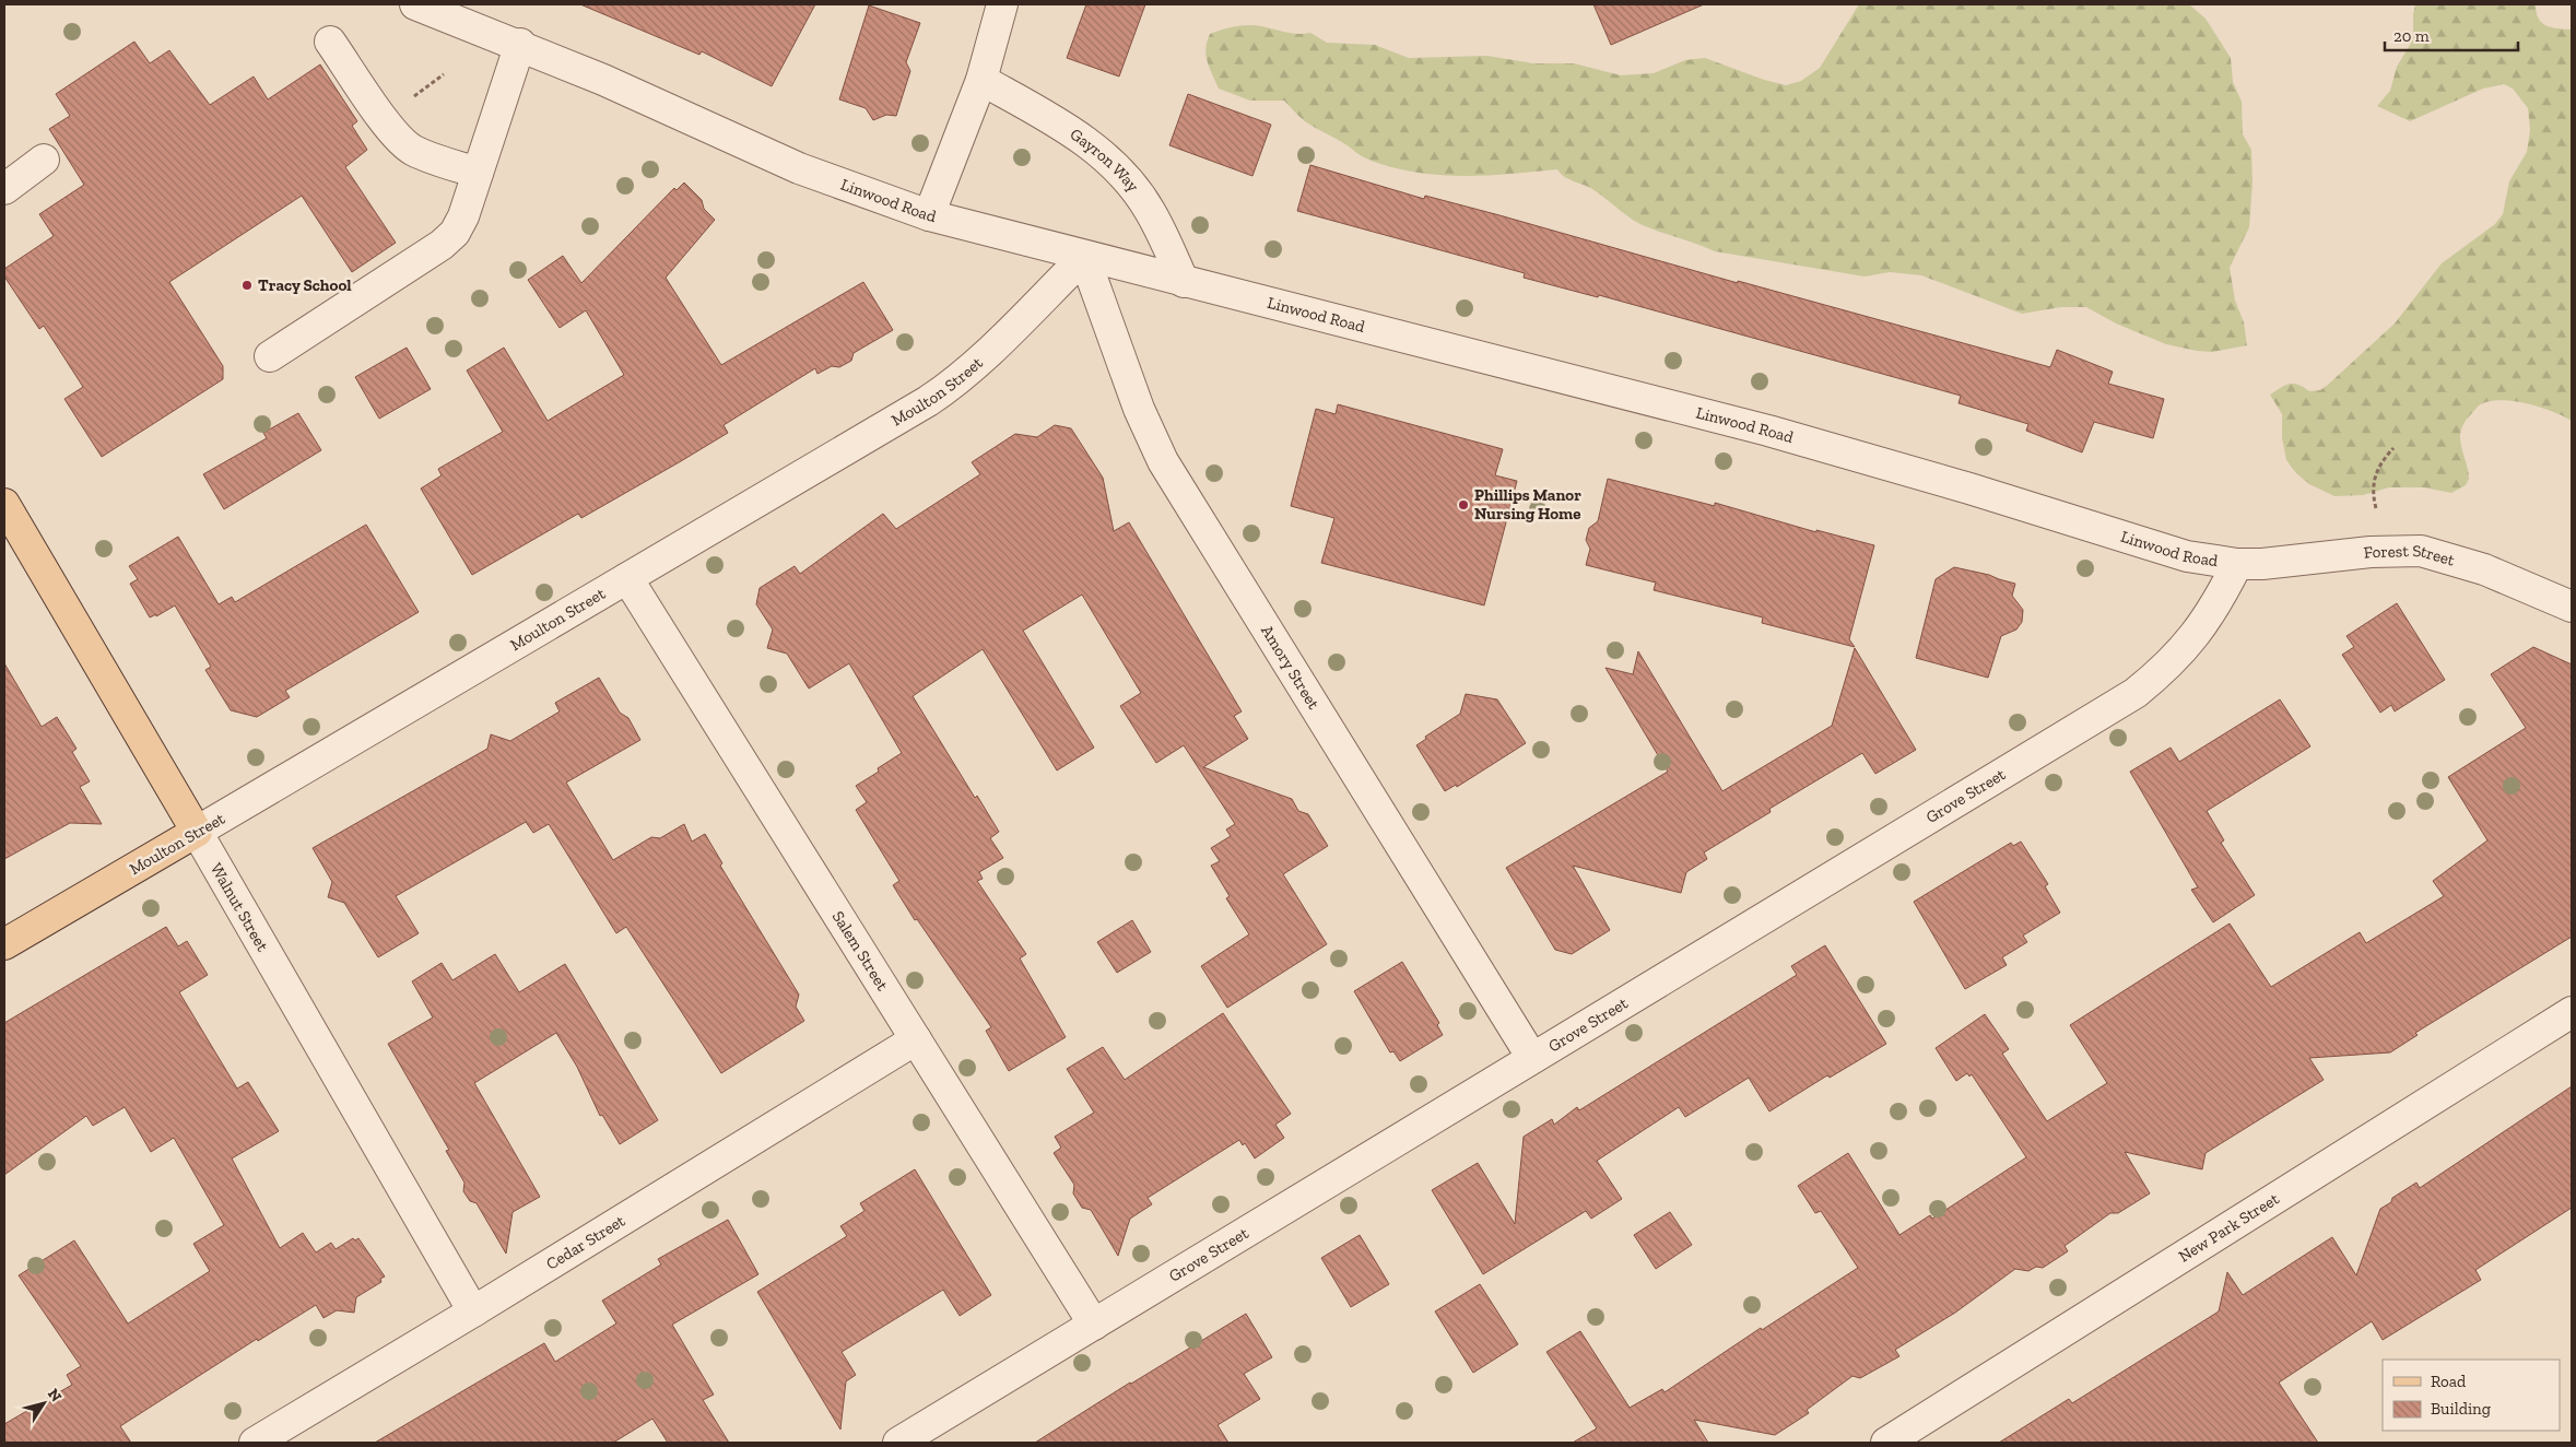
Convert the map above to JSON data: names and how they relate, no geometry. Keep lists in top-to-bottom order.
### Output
{
  "streets": {
    "main road": ["Moulton Street", "Walnut Street"],
    "street": [
      "Gayron Way",
      "Linwood Road",
      "Forest Street",
      "Amory Street",
      "Grove Street",
      "Salem Street",
      "New Park Street",
      "Cedar Street"
    ]
  },
  "crossings": [
    ["Gayron Way", "Linwood Road"],
    ["Linwood Road", "Moulton Street"],
    ["Linwood Road", "Forest Street"],
    ["Linwood Road", "Amory Street"],
    ["Linwood Road", "Grove Street"],
    ["Moulton Street", "Amory Street"],
    ["Moulton Street", "Walnut Street"],
    ["Moulton Street", "Salem Street"],
    ["Forest Street", "Grove Street"],
    ["Amory Street", "Grove Street"],
    ["Grove Street", "Salem Street"],
    ["Walnut Street", "Cedar Street"],
    ["Salem Street", "Cedar Street"]
  ],
  "places": ["Tracy School", "Phillips Manor Nursing Home"],
  "legend": ["Road", "Building"],
  "scale_bar": "20 m",
  "north": "top right"
}
